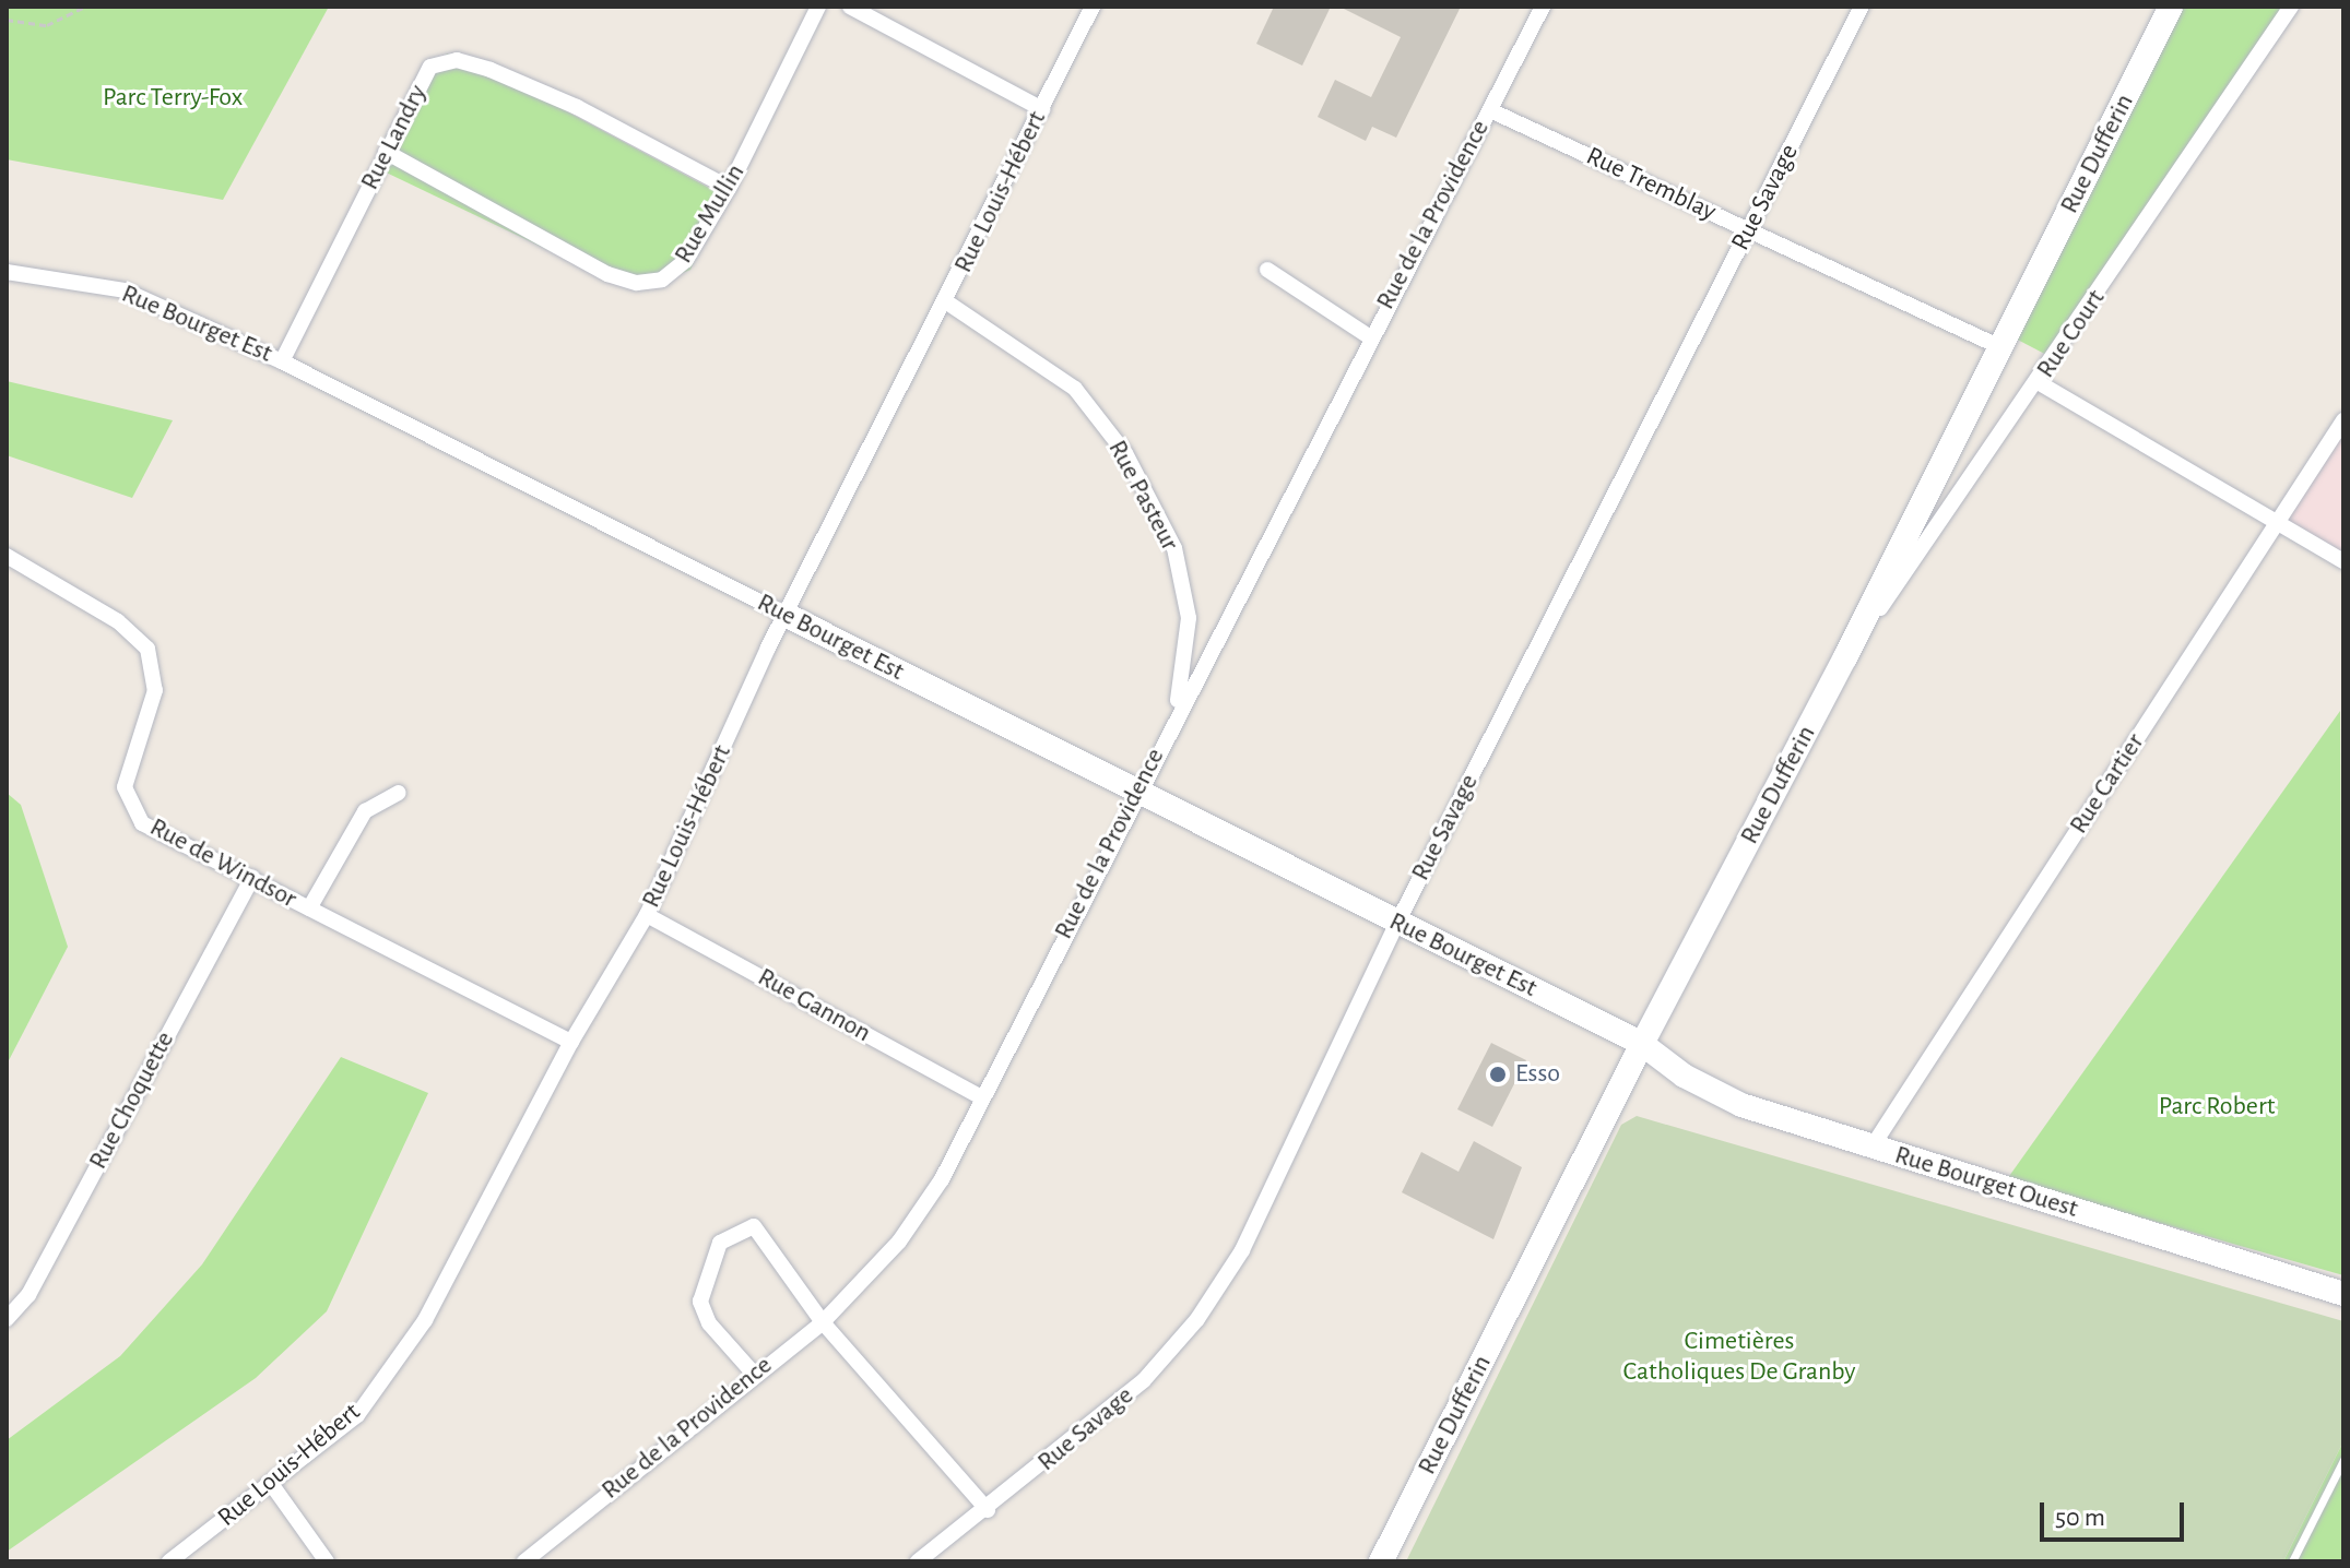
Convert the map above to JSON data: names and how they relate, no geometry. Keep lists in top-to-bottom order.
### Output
{
  "streets": {
    "main road": ["Rue Dufferin", "Rue Bourget Est", "Rue Bourget Ouest"],
    "street": [
      "Rue Landry",
      "Rue Tremblay",
      "Rue Louis-Hébert",
      "Rue Savage",
      "Rue Mullin",
      "Rue de la Providence",
      "Rue Court",
      "Rue Pasteur",
      "Rue Cartier",
      "Rue de Windsor",
      "Rue Gannon",
      "Rue Choquette"
    ]
  },
  "crossings": [
    ["Rue Landry", "Rue Mullin"],
    ["Rue Landry", "Rue Bourget Est"],
    ["Rue Dufferin", "Rue Tremblay"],
    ["Rue Dufferin", "Rue Bourget Est"],
    ["Rue Dufferin", "Rue Court"],
    ["Rue Dufferin", "Rue Bourget Ouest"],
    ["Rue Tremblay", "Rue Savage"],
    ["Rue Tremblay", "Rue de la Providence"],
    ["Rue Louis-Hébert", "Rue Bourget Est"],
    ["Rue Louis-Hébert", "Rue Pasteur"],
    ["Rue Louis-Hébert", "Rue de Windsor"],
    ["Rue Louis-Hébert", "Rue Gannon"],
    ["Rue Savage", "Rue Bourget Est"],
    ["Rue de la Providence", "Rue Bourget Est"],
    ["Rue de la Providence", "Rue Pasteur"],
    ["Rue de la Providence", "Rue Gannon"],
    ["Rue Bourget Est", "Rue Bourget Ouest"],
    ["Rue Cartier", "Rue Bourget Ouest"],
    ["Rue de Windsor", "Rue Choquette"]
  ],
  "parks": ["Parc Terry-Fox", "Parc Robert", "Cimetières Catholiques De Granby"],
  "places": ["Esso"],
  "scale_bar": "50 m"
}
